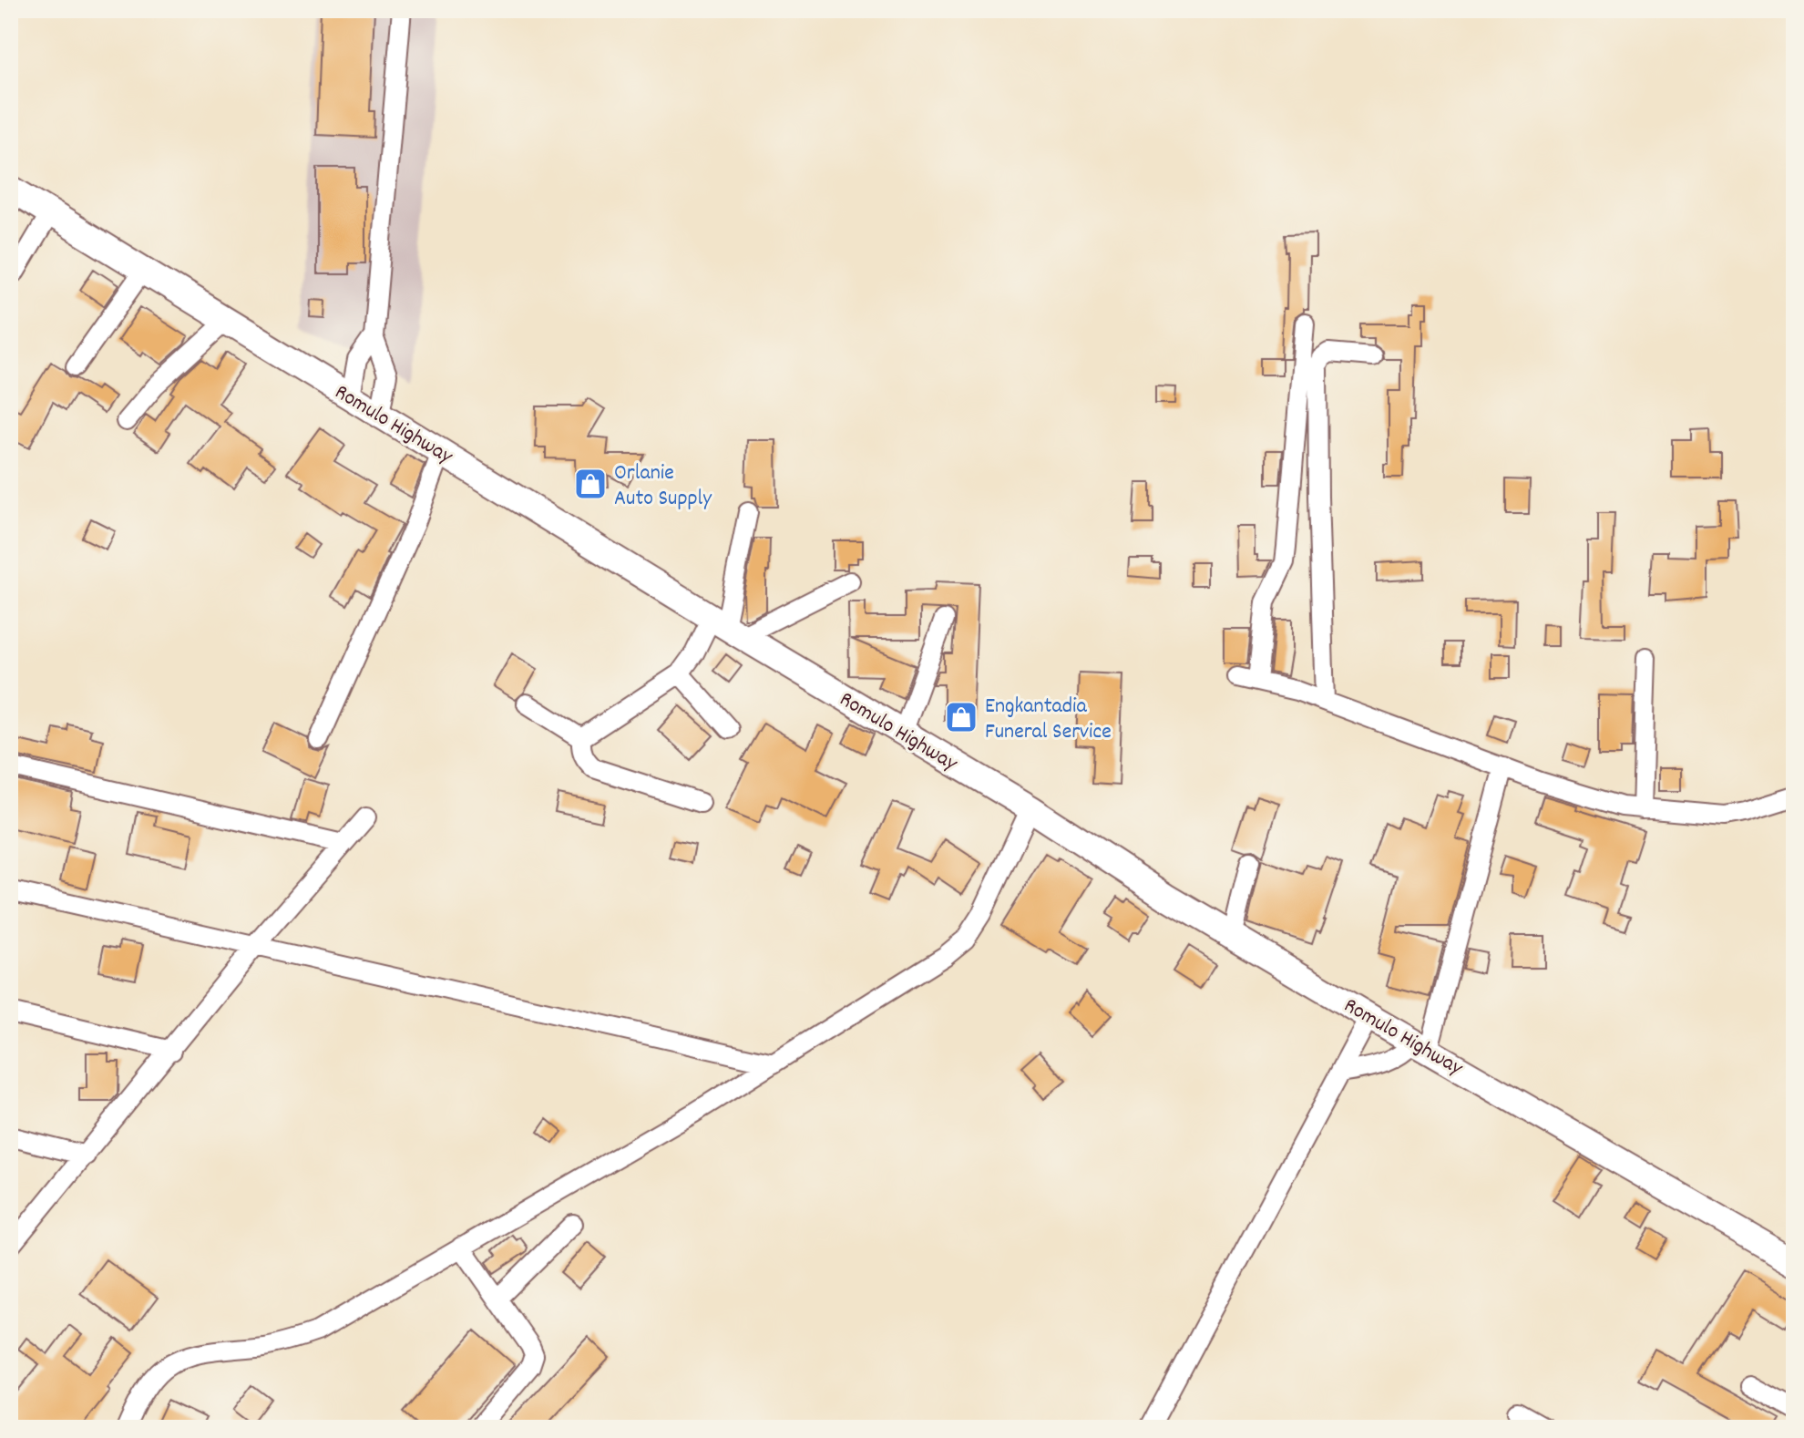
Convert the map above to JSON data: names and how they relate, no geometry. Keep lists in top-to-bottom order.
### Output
{
  "streets": {
    "highway": ["Romulo Highway"]
  },
  "places": {
    "shop": ["Orlanie Auto Supply", "Engkantadia Funeral Service"]
  }
}
